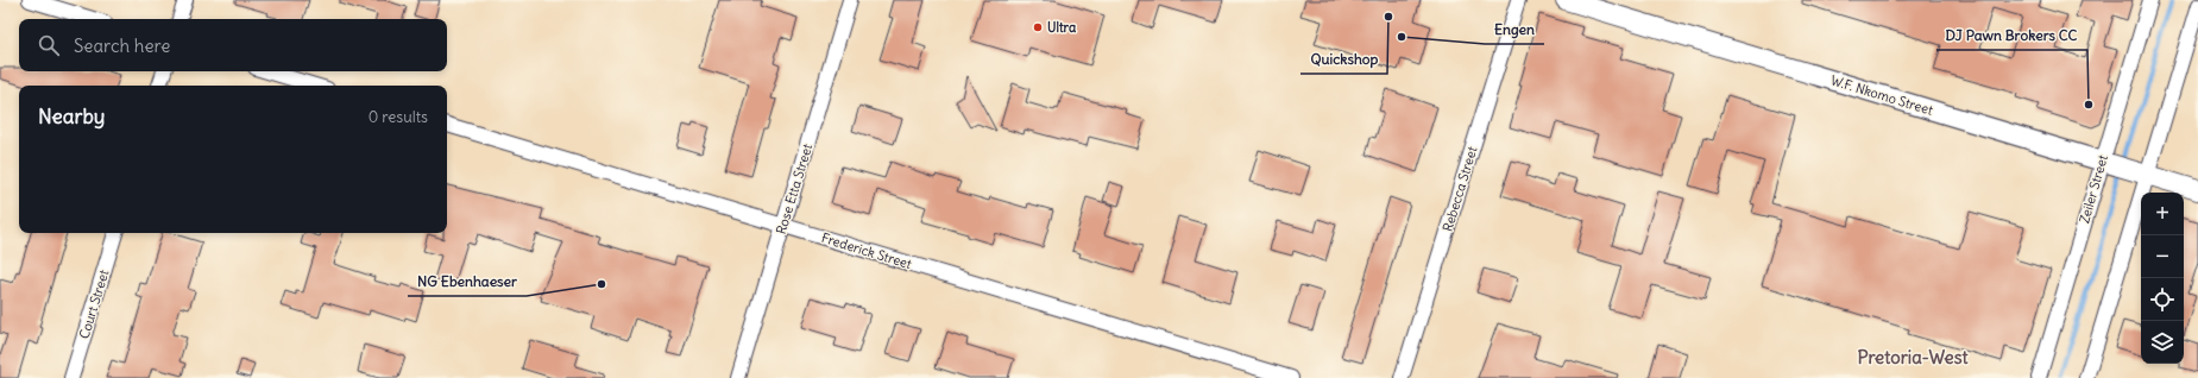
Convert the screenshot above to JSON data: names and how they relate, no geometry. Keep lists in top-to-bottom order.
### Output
{
  "streets": {
    "main road": ["W.F. Nkomo Street"],
    "street": [
      "Rose Etta Street",
      "Rebecca Street",
      "Zeiler Street",
      "Frederick Street",
      "Court Street"
    ]
  },
  "crossings": [
    ["W.F. Nkomo Street", "Zeiler Street"],
    ["Rose Etta Street", "Frederick Street"]
  ],
  "districts": ["Pretoria-West"],
  "places": [
    "Quickshop",
    "Ultra",
    "Engen",
    "DJ Pawn Brokers CC",
    "NG Ebenhaeser"
  ],
  "page": {
    "search": "Search here",
    "heading": ["Nearby", "0 results"],
    "map_buttons": ["+", "−"]
  }
}
